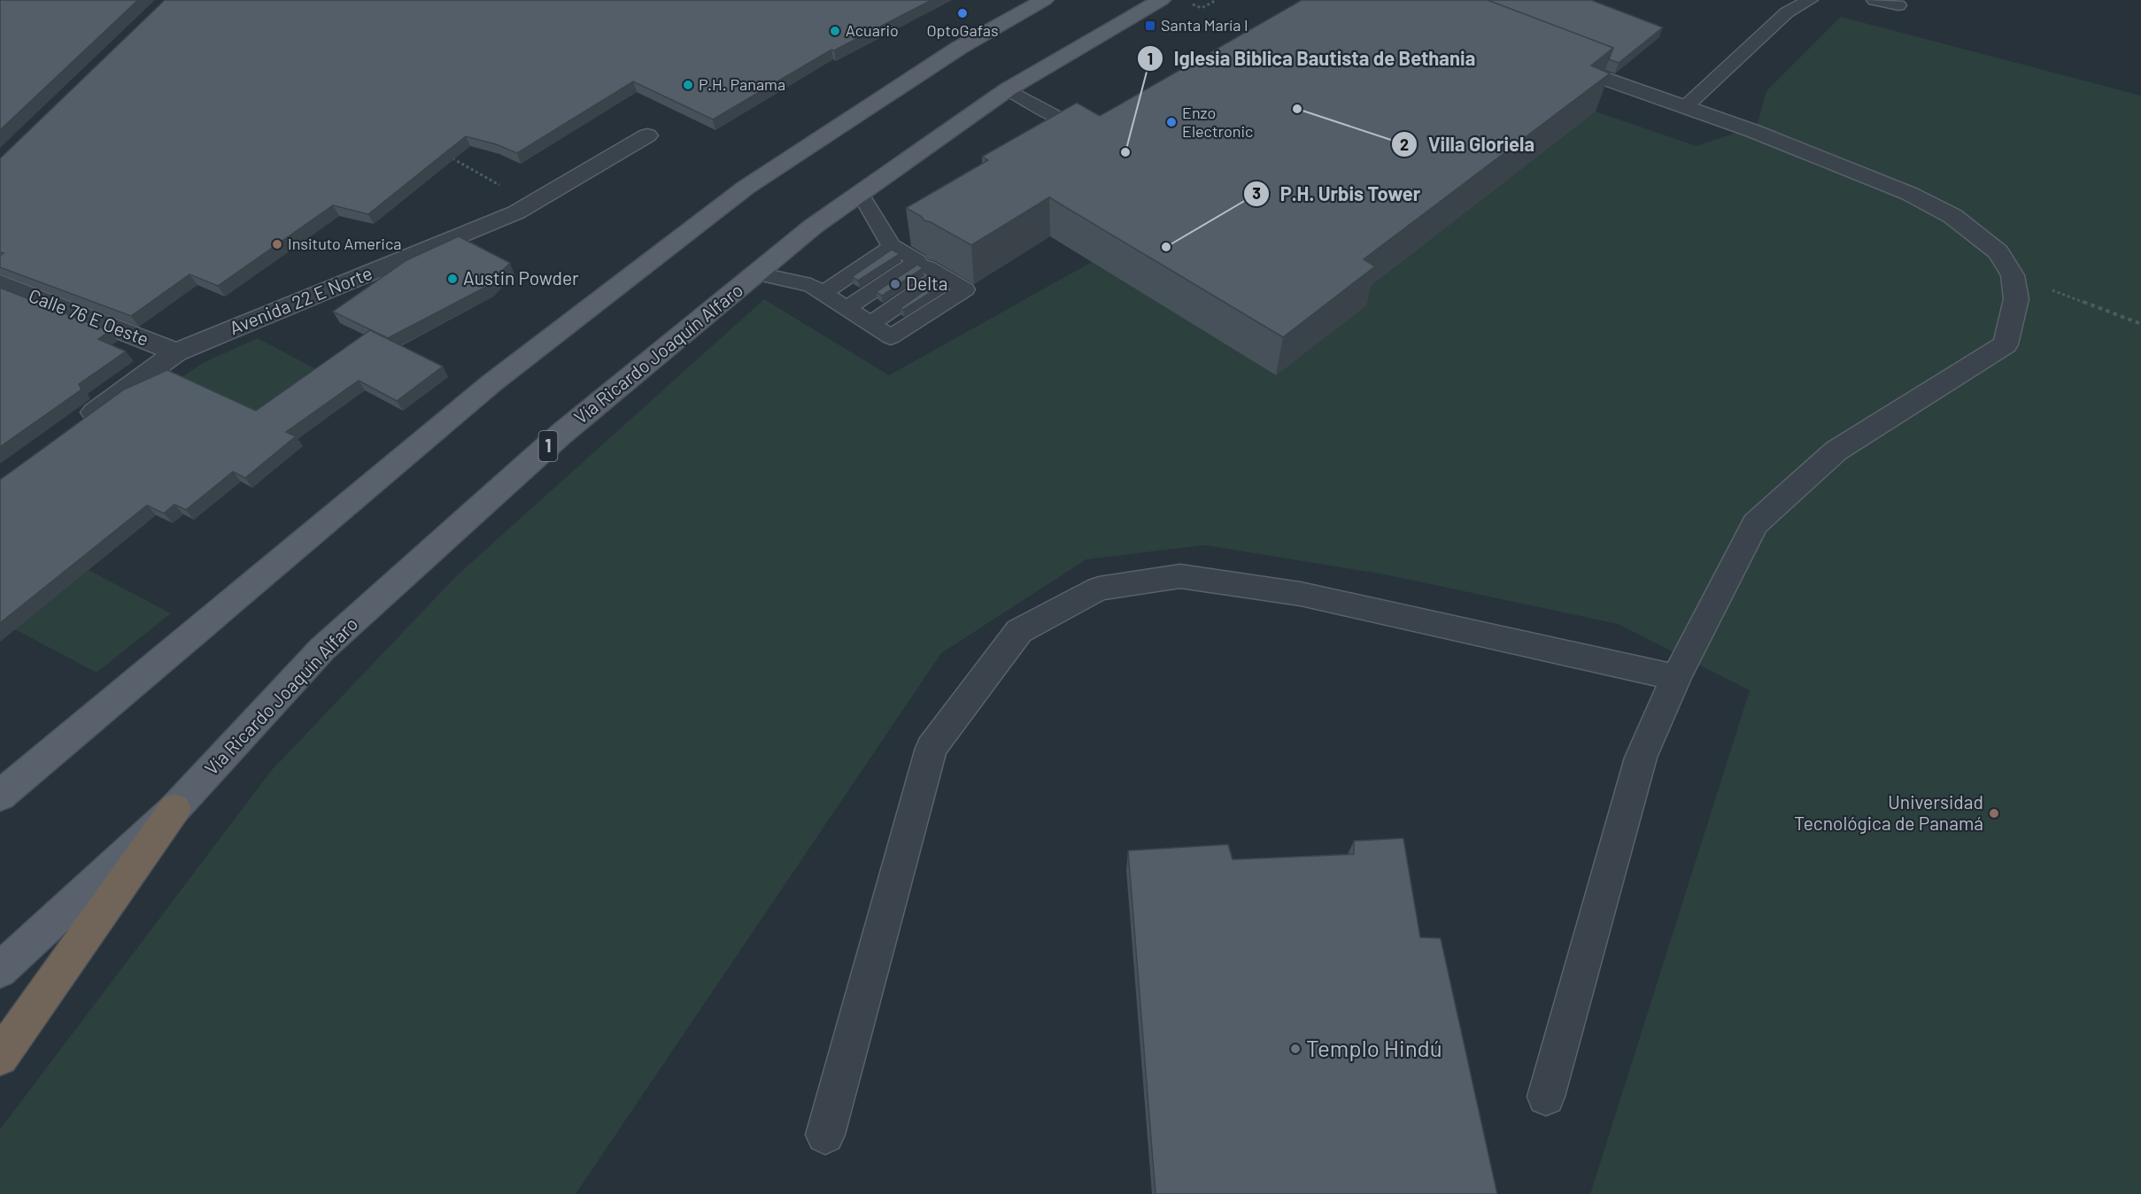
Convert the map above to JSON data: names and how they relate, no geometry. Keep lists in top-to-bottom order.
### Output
{
  "streets": {
    "main road": ["Vía Ricardo Joaquín Alfaro", "1"],
    "street": ["Avenida 22 E Norte", "Calle 76 E Oeste"]
  },
  "crossings": [
    ["Avenida 22 E Norte", "Calle 76 E Oeste"]
  ],
  "places": {
    "other": [
      "OptoGafas",
      "Acuario",
      "P.H. Panama",
      "Villa Gloriela",
      "Enzo Electronic",
      "Iglesia Biblica Bautista de Bethania",
      "Insituto America",
      "P.H. Urbis Tower",
      "Austin Powder",
      "Delta",
      "Universidad Tecnológica de Panamá",
      "Templo Hindú"
    ],
    "transit": ["Santa María I"]
  }
}
